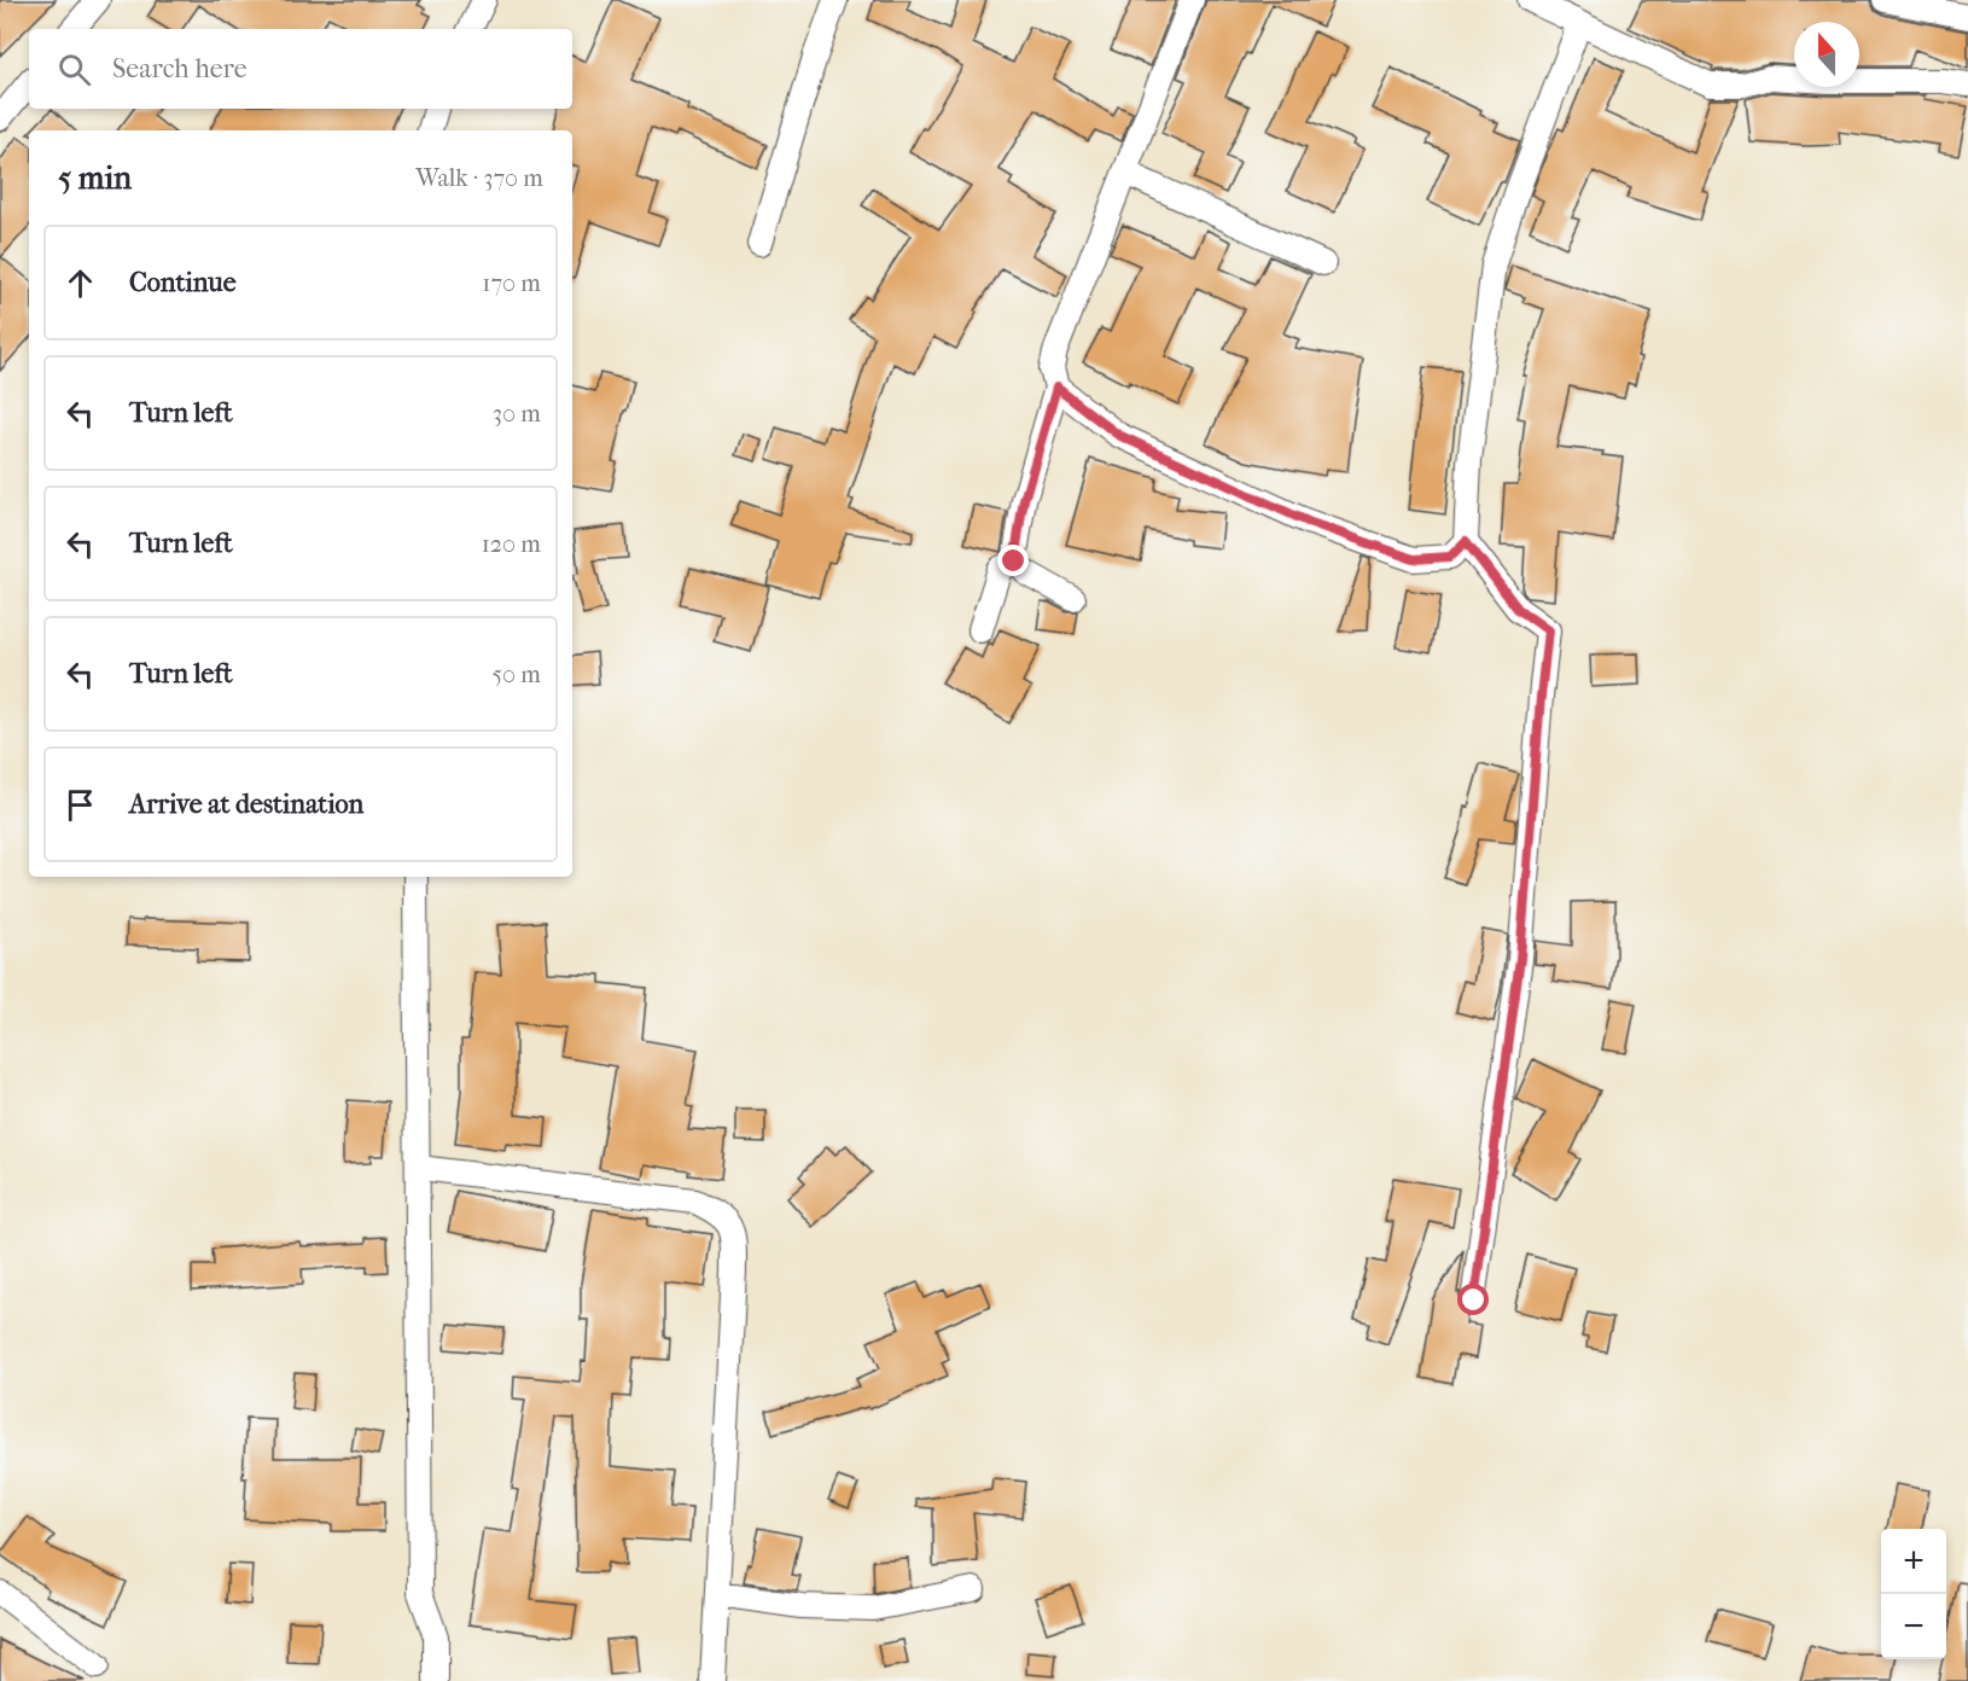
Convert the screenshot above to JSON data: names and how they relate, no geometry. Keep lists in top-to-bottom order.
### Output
{
  "north": "top",
  "page": {
    "search": "Search here",
    "heading": ["5 min", "Walk · 370 m"],
    "list": [
      ["Continue", "170 m"],
      ["Turn left", "30 m"],
      ["Turn left", "120 m"],
      ["Turn left", "50 m"],
      "Arrive at destination"
    ],
    "map_buttons": ["+", "−"]
  }
}
